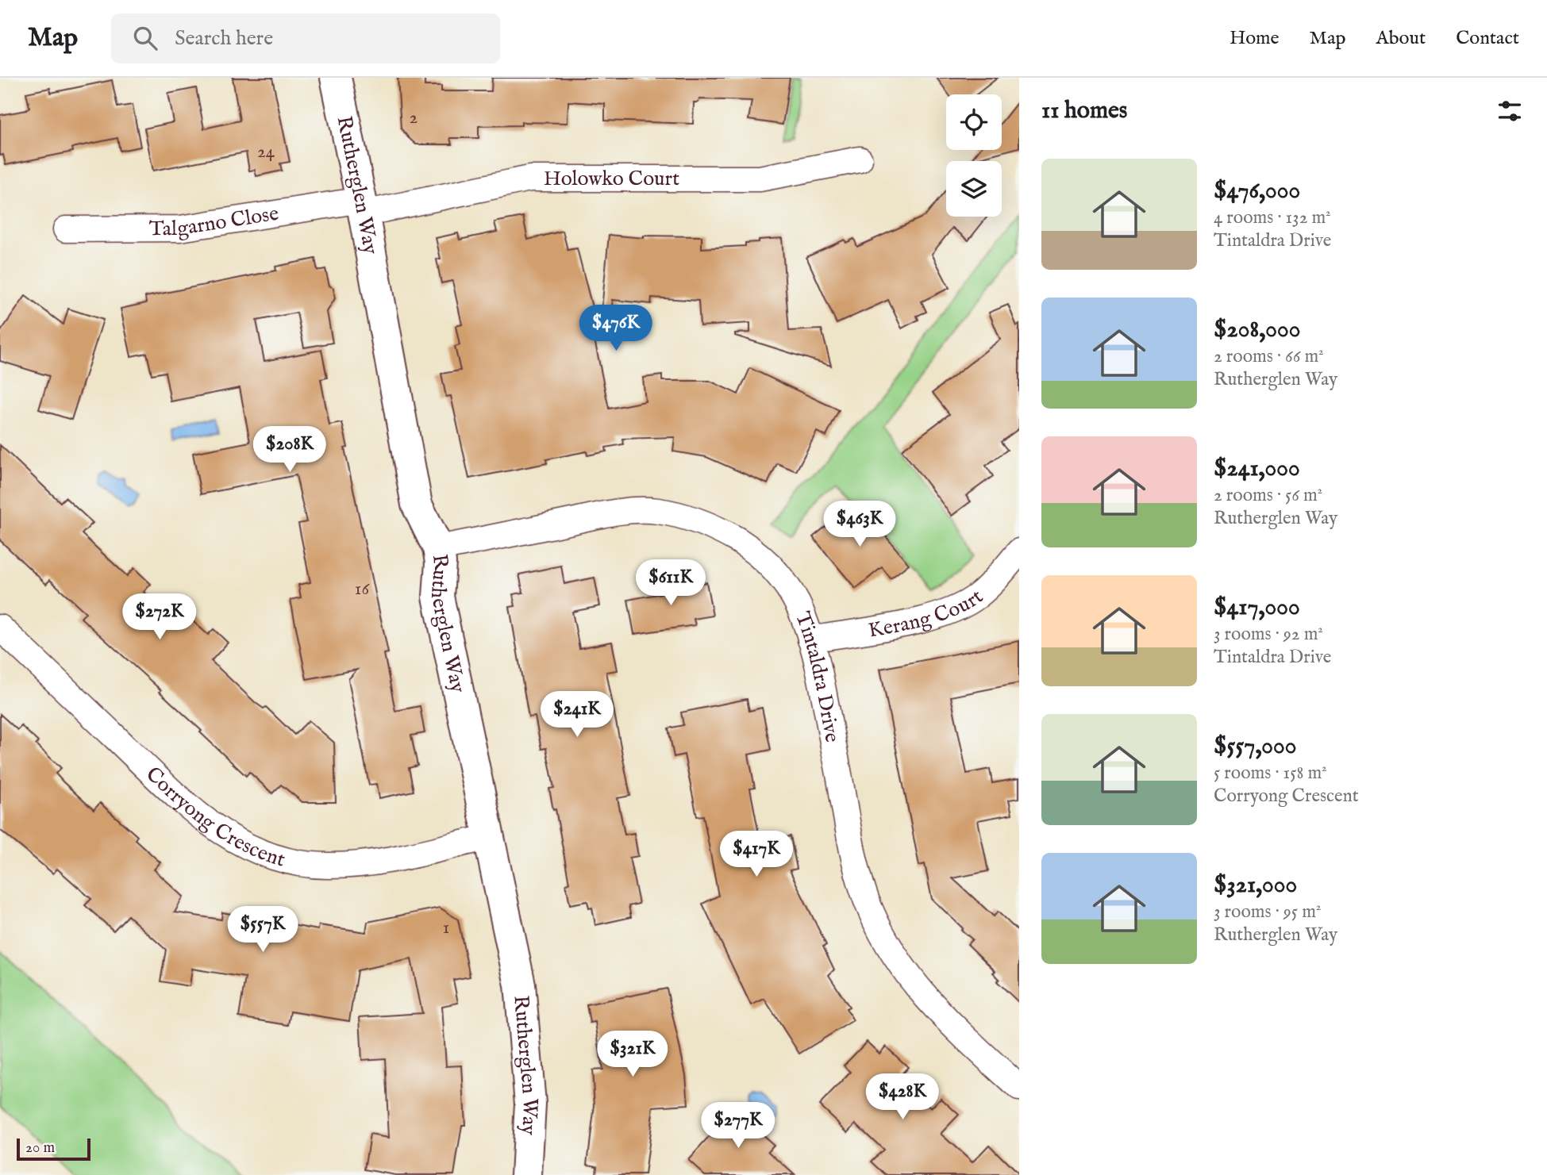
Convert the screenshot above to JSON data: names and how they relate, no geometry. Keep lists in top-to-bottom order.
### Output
{
  "streets": {
    "street": [
      "Holowko Court",
      "Rutherglen Way",
      "Talgarno Close",
      "Kerang Court",
      "Tintaldra Drive",
      "Corryong Crescent"
    ]
  },
  "crossings": [
    ["Holowko Court", "Rutherglen Way"],
    ["Holowko Court", "Talgarno Close"],
    ["Rutherglen Way", "Talgarno Close"],
    ["Rutherglen Way", "Tintaldra Drive"],
    ["Rutherglen Way", "Corryong Crescent"],
    ["Kerang Court", "Tintaldra Drive"]
  ],
  "house_numbers": [
    "2",
    "24",
    "16",
    "1"
  ],
  "scale_bar": "20 m",
  "page": {
    "header": "Map",
    "search": "Search here",
    "nav": [
      "Home",
      "Map",
      "About",
      "Contact"
    ],
    "heading": "11 homes",
    "list": [
      {
        "name": "$476,000",
        "note": "4 rooms · 132 m² · Tintaldra Drive"
      },
      {
        "name": "$208,000",
        "note": "2 rooms · 66 m² · Rutherglen Way"
      },
      {
        "name": "$241,000",
        "note": "2 rooms · 56 m² · Rutherglen Way"
      },
      {
        "name": "$417,000",
        "note": "3 rooms · 92 m² · Tintaldra Drive"
      },
      {
        "name": "$557,000",
        "note": "5 rooms · 158 m² · Corryong Crescent"
      },
      {
        "name": "$321,000",
        "note": "3 rooms · 95 m² · Rutherglen Way"
      }
    ],
    "price": [
      "$476K",
      "$208K",
      "$463K",
      "$611K",
      "$272K",
      "$241K",
      "$417K",
      "$557K",
      "$321K",
      "$428K",
      "$277K"
    ],
    "scale": "20 m"
  }
}
